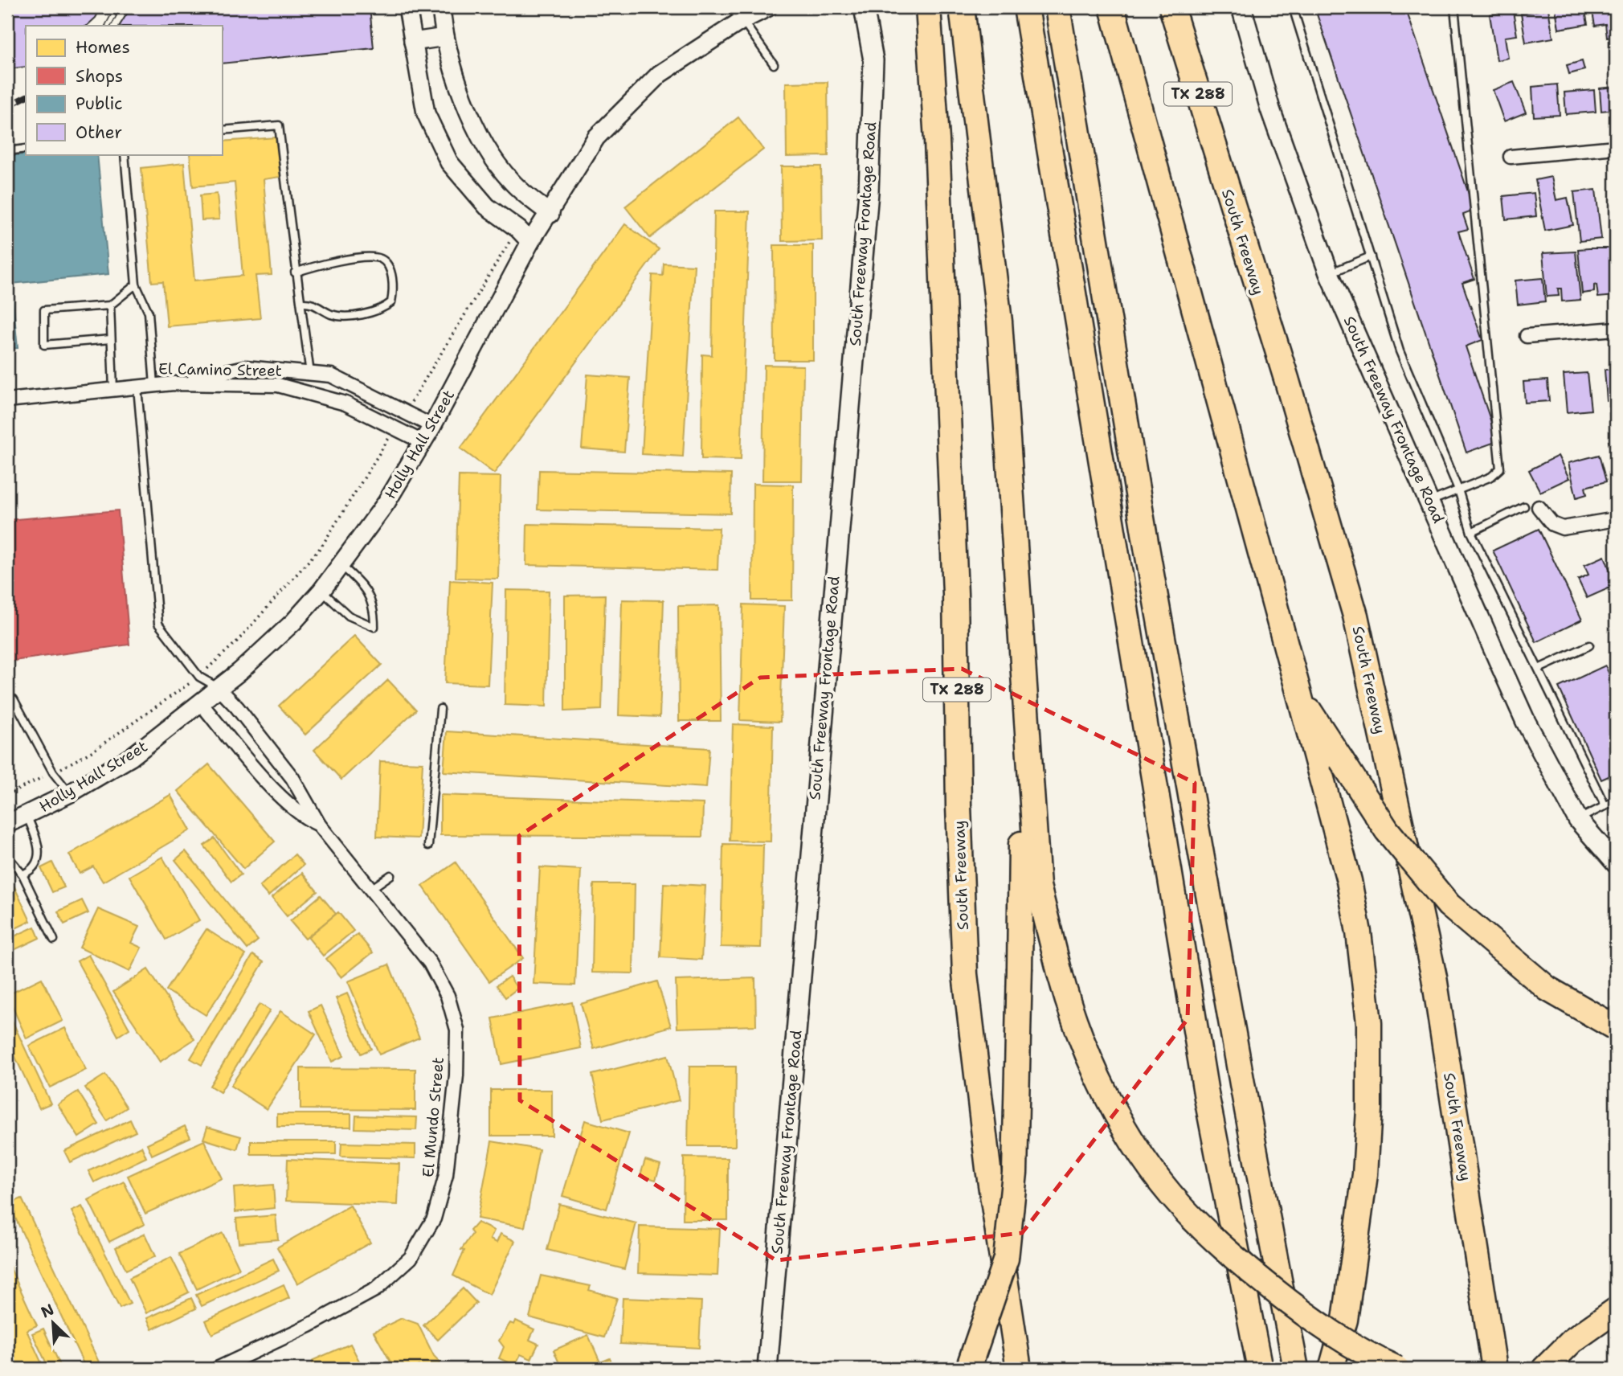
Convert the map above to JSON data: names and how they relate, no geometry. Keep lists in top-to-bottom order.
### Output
{
  "streets": {
    "highway": ["TX 288", "South Freeway"],
    "main road": ["South Freeway Frontage Road"],
    "street": ["El Camino Street", "Holly Hall Street", "El Mundo Street"]
  },
  "crossings": [
    ["El Camino Street", "Holly Hall Street"],
    ["Holly Hall Street", "El Mundo Street"]
  ],
  "legend": [
    "Homes",
    "Shops",
    "Public",
    "Other"
  ],
  "north": "top left"
}
